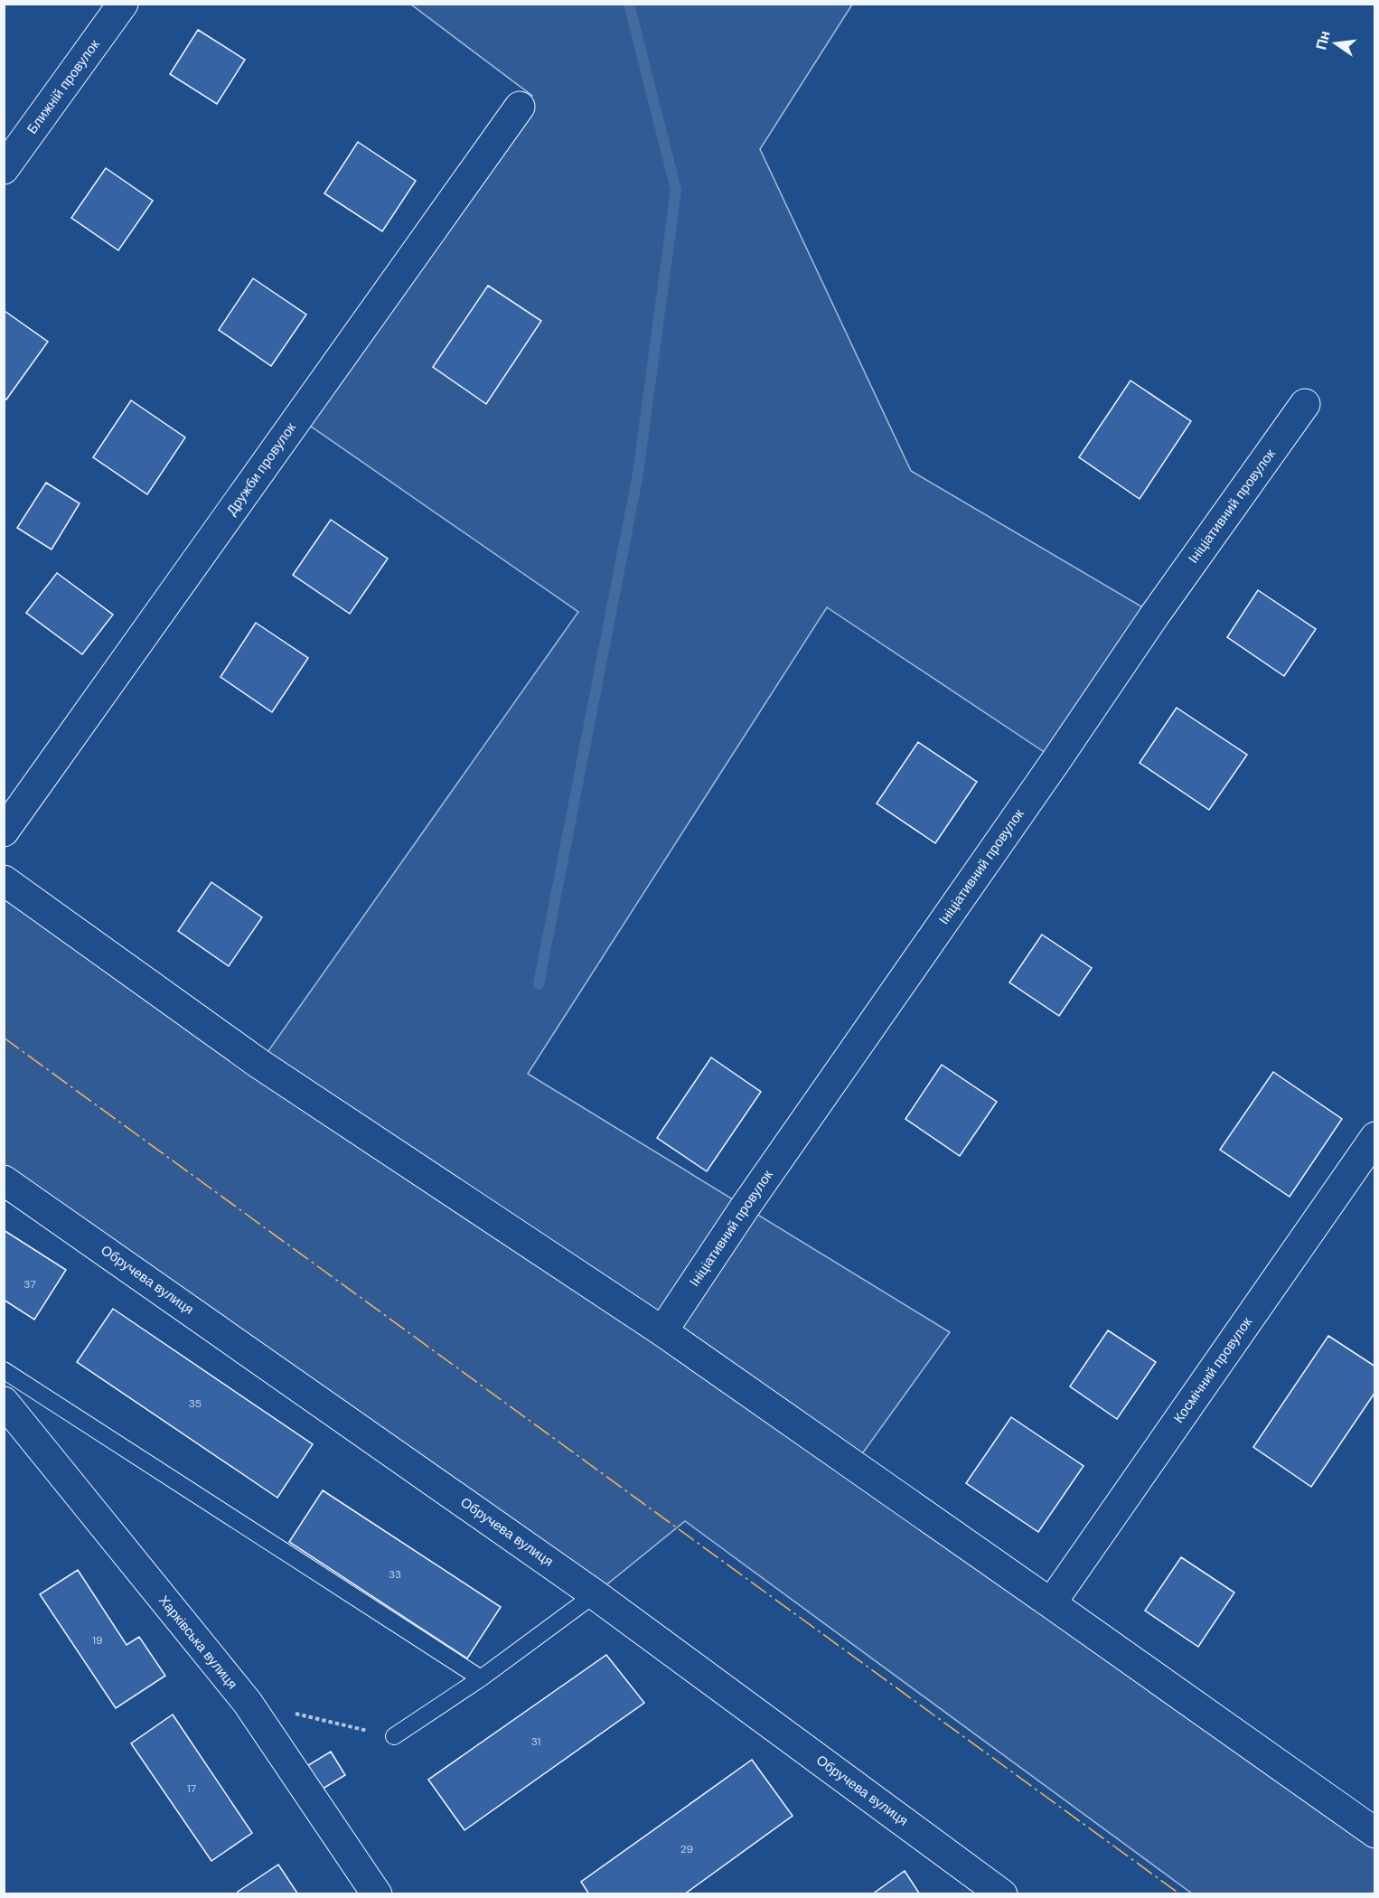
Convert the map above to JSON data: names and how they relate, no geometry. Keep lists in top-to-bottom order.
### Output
{
  "streets": {
    "street": [
      "Ближній провулок",
      "Дружби провулок",
      "Ініціативний провулок",
      "Обручева вулиця",
      "Космічний провулок",
      "Харківська вулиця"
    ]
  },
  "house_numbers": [
    "37",
    "35",
    "33",
    "19",
    "31",
    "17",
    "29"
  ],
  "north": "left"
}
